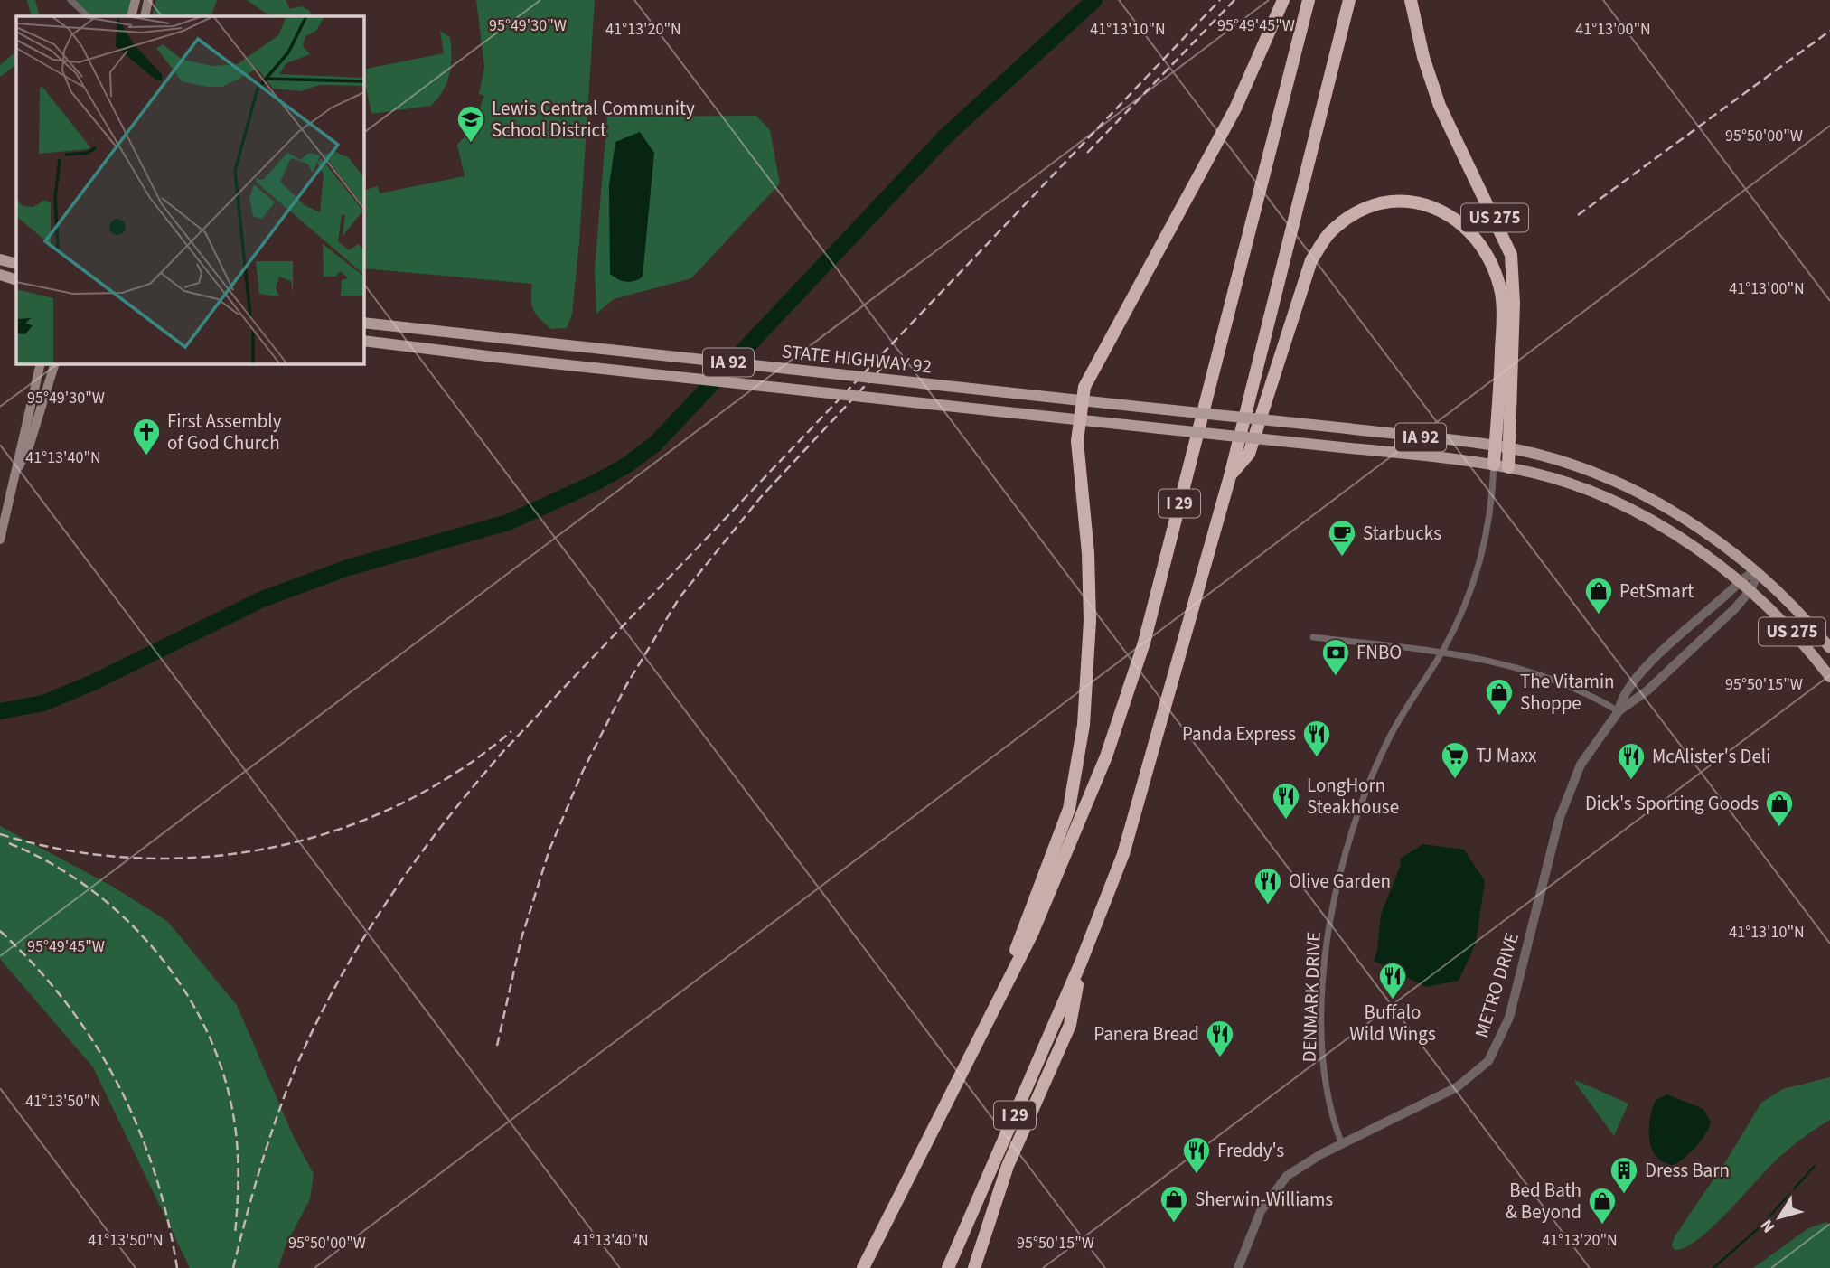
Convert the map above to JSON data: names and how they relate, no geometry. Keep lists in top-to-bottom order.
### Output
{
  "streets": {
    "highway": ["US 275", "I 29"],
    "main road": ["STATE HIGHWAY 92", "IA 92"],
    "street": ["METRO DRIVE", "DENMARK DRIVE"]
  },
  "crossings": [
    ["US 275", "STATE HIGHWAY 92"],
    ["US 275", "IA 92"],
    ["US 275", "METRO DRIVE"],
    ["US 275", "DENMARK DRIVE"],
    ["STATE HIGHWAY 92", "IA 92"],
    ["STATE HIGHWAY 92", "DENMARK DRIVE"],
    ["METRO DRIVE", "DENMARK DRIVE"]
  ],
  "places": {
    "school or university": ["Lewis Central Community School District"],
    "church": ["First Assembly of God Church"],
    "cafe": ["Starbucks"],
    "shop": [
      "PetSmart",
      "The Vitamin Shoppe",
      "Dick's Sporting Goods",
      "Sherwin-Williams",
      "Bed Bath & Beyond"
    ],
    "bank": ["FNBO"],
    "restaurant": [
      "Panda Express",
      "McAlister's Deli",
      "LongHorn Steakhouse",
      "Olive Garden",
      "Buffalo Wild Wings",
      "Panera Bread",
      "Freddy's"
    ],
    "supermarket": ["TJ Maxx"],
    "building": ["Dress Barn"]
  },
  "north": "bottom left",
  "coordinates": [
    "95°49'30\"W",
    "95°49'45\"W",
    "41°13'20\"N",
    "41°13'10\"N",
    "41°13'00\"N",
    "95°50'00\"W",
    "41°13'40\"N",
    "95°50'15\"W",
    "41°13'50\"N"
  ]
}
